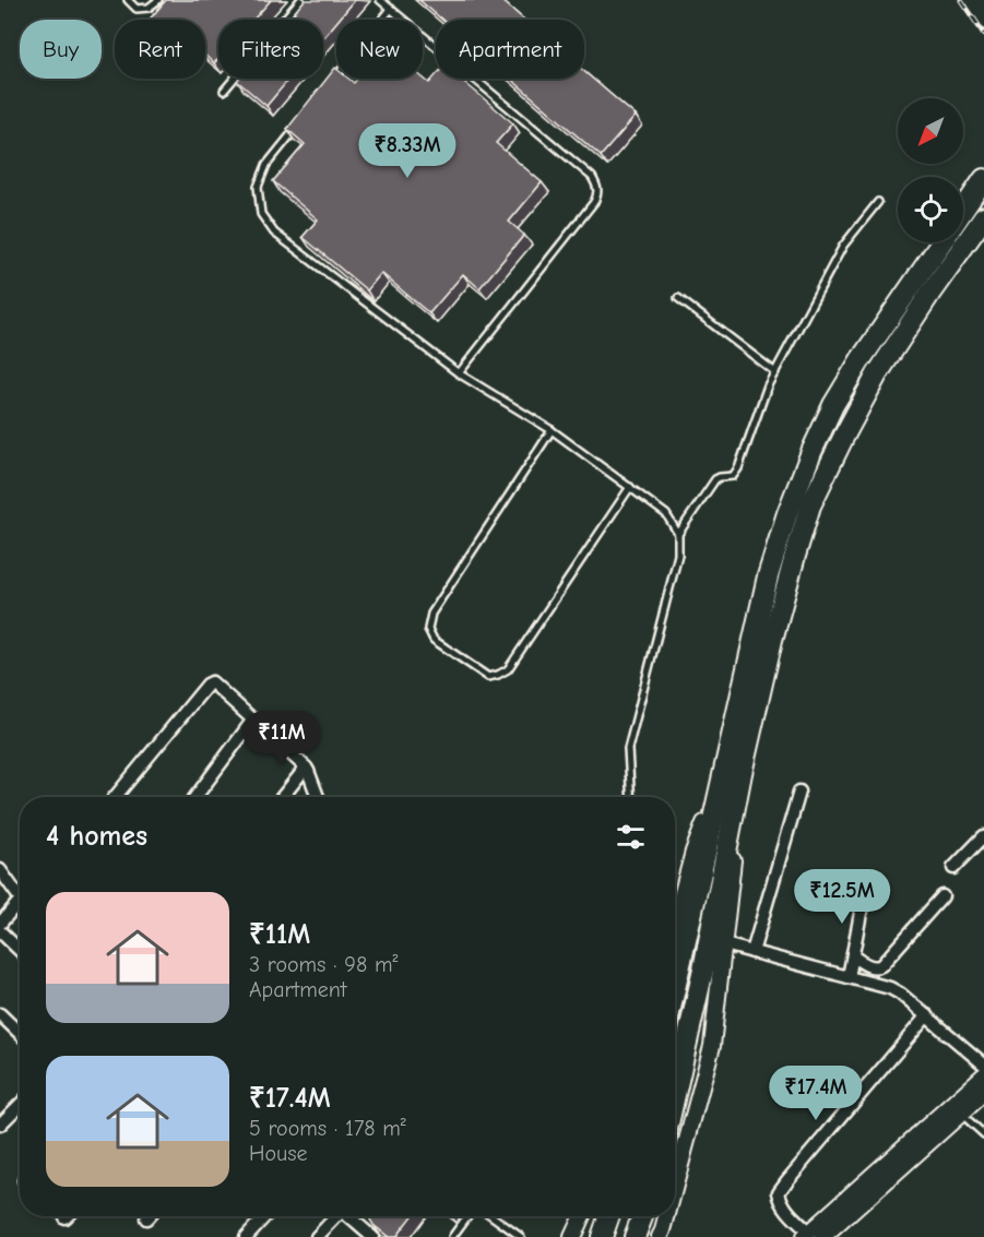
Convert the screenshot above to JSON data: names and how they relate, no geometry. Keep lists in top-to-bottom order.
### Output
{
  "north": "bottom left",
  "page": {
    "chip": [
      "Buy",
      "Rent",
      "Filters",
      "New",
      "Apartment"
    ],
    "price": [
      "₹8.33M",
      "₹11M",
      "₹12.5M",
      "₹17.4M"
    ],
    "heading": "4 homes",
    "list": [
      {
        "name": "₹11M",
        "note": "3 rooms · 98 m² · Apartment"
      },
      {
        "name": "₹17.4M",
        "note": "5 rooms · 178 m² · House"
      }
    ]
  }
}
